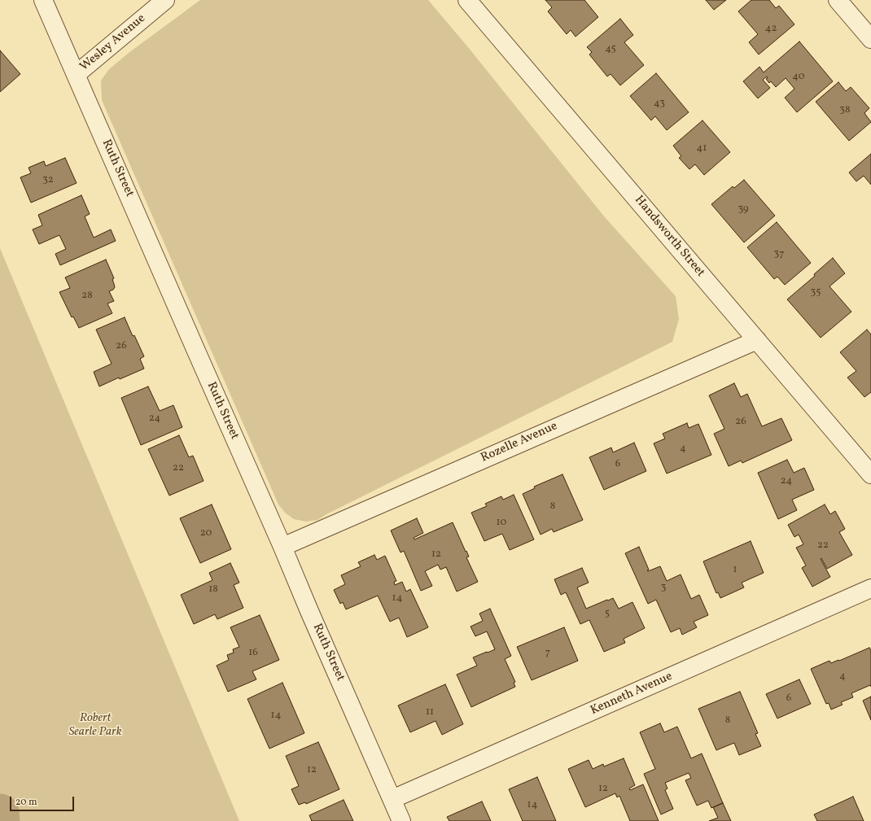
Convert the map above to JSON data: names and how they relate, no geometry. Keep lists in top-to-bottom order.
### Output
{
  "streets": {
    "street": [
      "Wesley Avenue",
      "Ruth Street",
      "Handsworth Street",
      "Rozelle Avenue",
      "Kenneth Avenue"
    ]
  },
  "crossings": [
    ["Wesley Avenue", "Ruth Street"],
    ["Ruth Street", "Rozelle Avenue"],
    ["Ruth Street", "Kenneth Avenue"],
    ["Handsworth Street", "Rozelle Avenue"]
  ],
  "parks": ["Robert Searle Park"],
  "house_numbers": [
    "42",
    "45",
    "40",
    "43",
    "38",
    "41",
    "32",
    "39",
    "37",
    "35",
    "28",
    "26",
    "24",
    "26",
    "4",
    "6",
    "22",
    "24",
    "8",
    "10",
    "20",
    "22",
    "12",
    "1",
    "3",
    "18",
    "14",
    "5",
    "16",
    "7",
    "4",
    "6",
    "11",
    "14",
    "8",
    "12",
    "12",
    "14"
  ],
  "scale_bar": "20 m"
}
